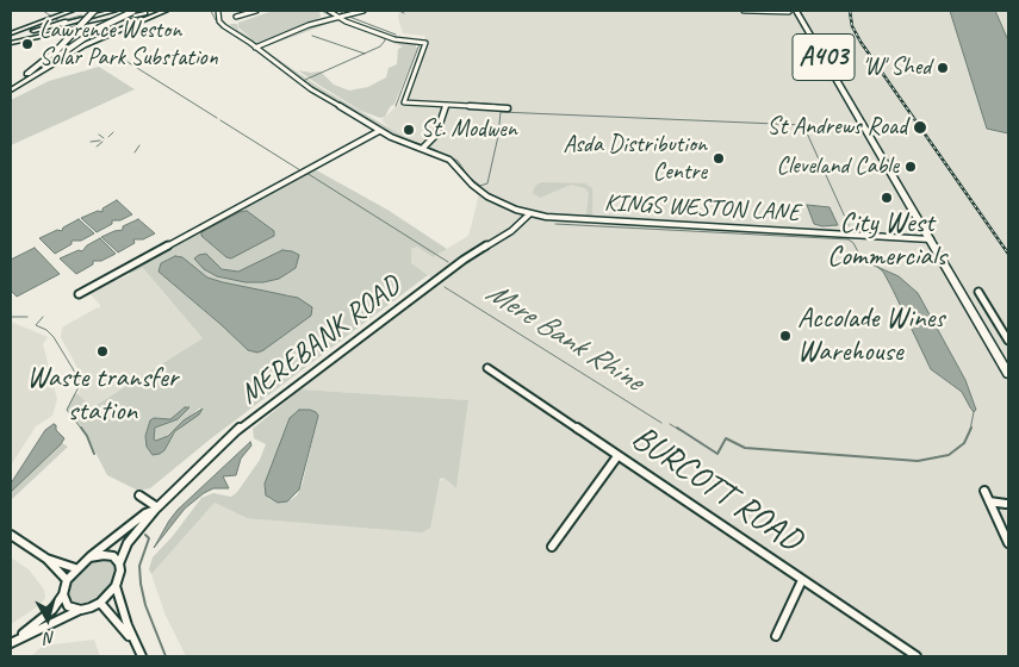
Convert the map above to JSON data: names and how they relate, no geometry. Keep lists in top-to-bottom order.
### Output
{
  "streets": {
    "highway": ["A403"],
    "street": ["KINGS WESTON LANE", "MEREBANK ROAD", "BURCOTT ROAD"]
  },
  "crossings": [
    ["A403", "KINGS WESTON LANE"],
    ["KINGS WESTON LANE", "MEREBANK ROAD"]
  ],
  "water": ["Mere Bank Rhine"],
  "places": [
    "Lawrence Weston Solar Park Substation",
    "'W' Shed",
    "St Andrews Road",
    "St. Modwen",
    "Asda Distribution Centre",
    "Cleveland Cable",
    "City West Commercials",
    "Accolade Wines Warehouse",
    "Waste transfer station"
  ],
  "north": "bottom"
}
